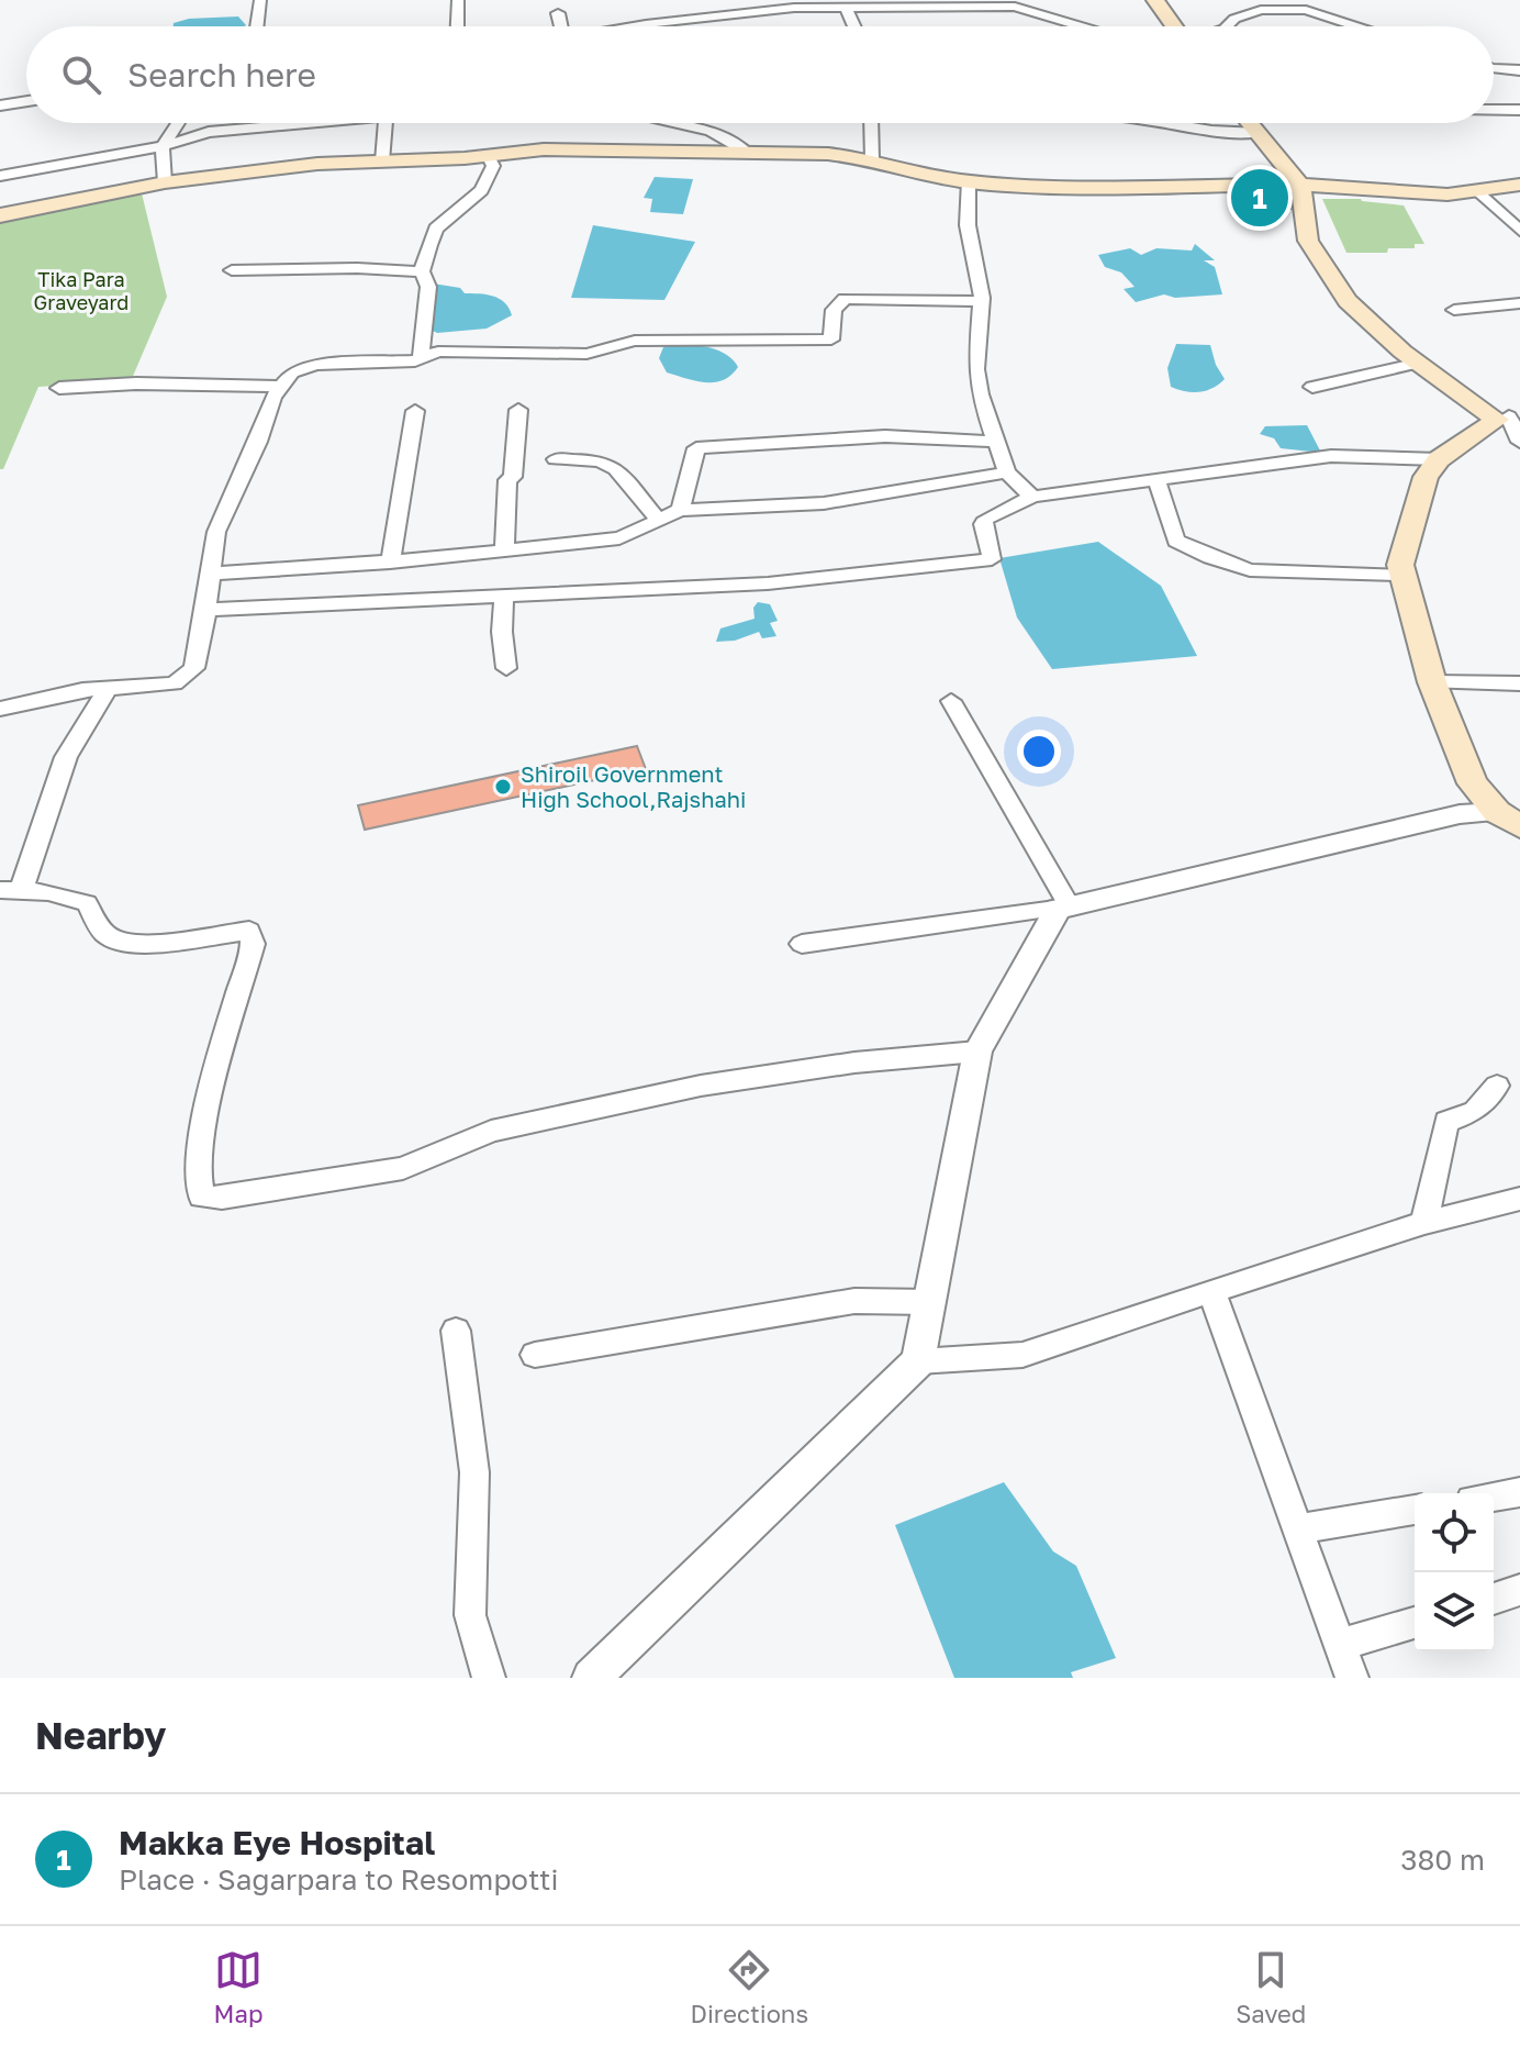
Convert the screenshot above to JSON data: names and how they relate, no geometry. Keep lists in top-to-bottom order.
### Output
{
  "parks": ["Tika Para Graveyard"],
  "places": ["Shiroil Government High School,Rajshahi"],
  "page": {
    "search": "Search here",
    "pins": "1",
    "heading": "Nearby",
    "list": [
      {
        "mark": "1",
        "name": "Makka Eye Hospital",
        "note": "Place · Sagarpara to Resompotti",
        "value": "380 m"
      }
    ],
    "nav": ["Map", "Directions", "Saved"]
  }
}
